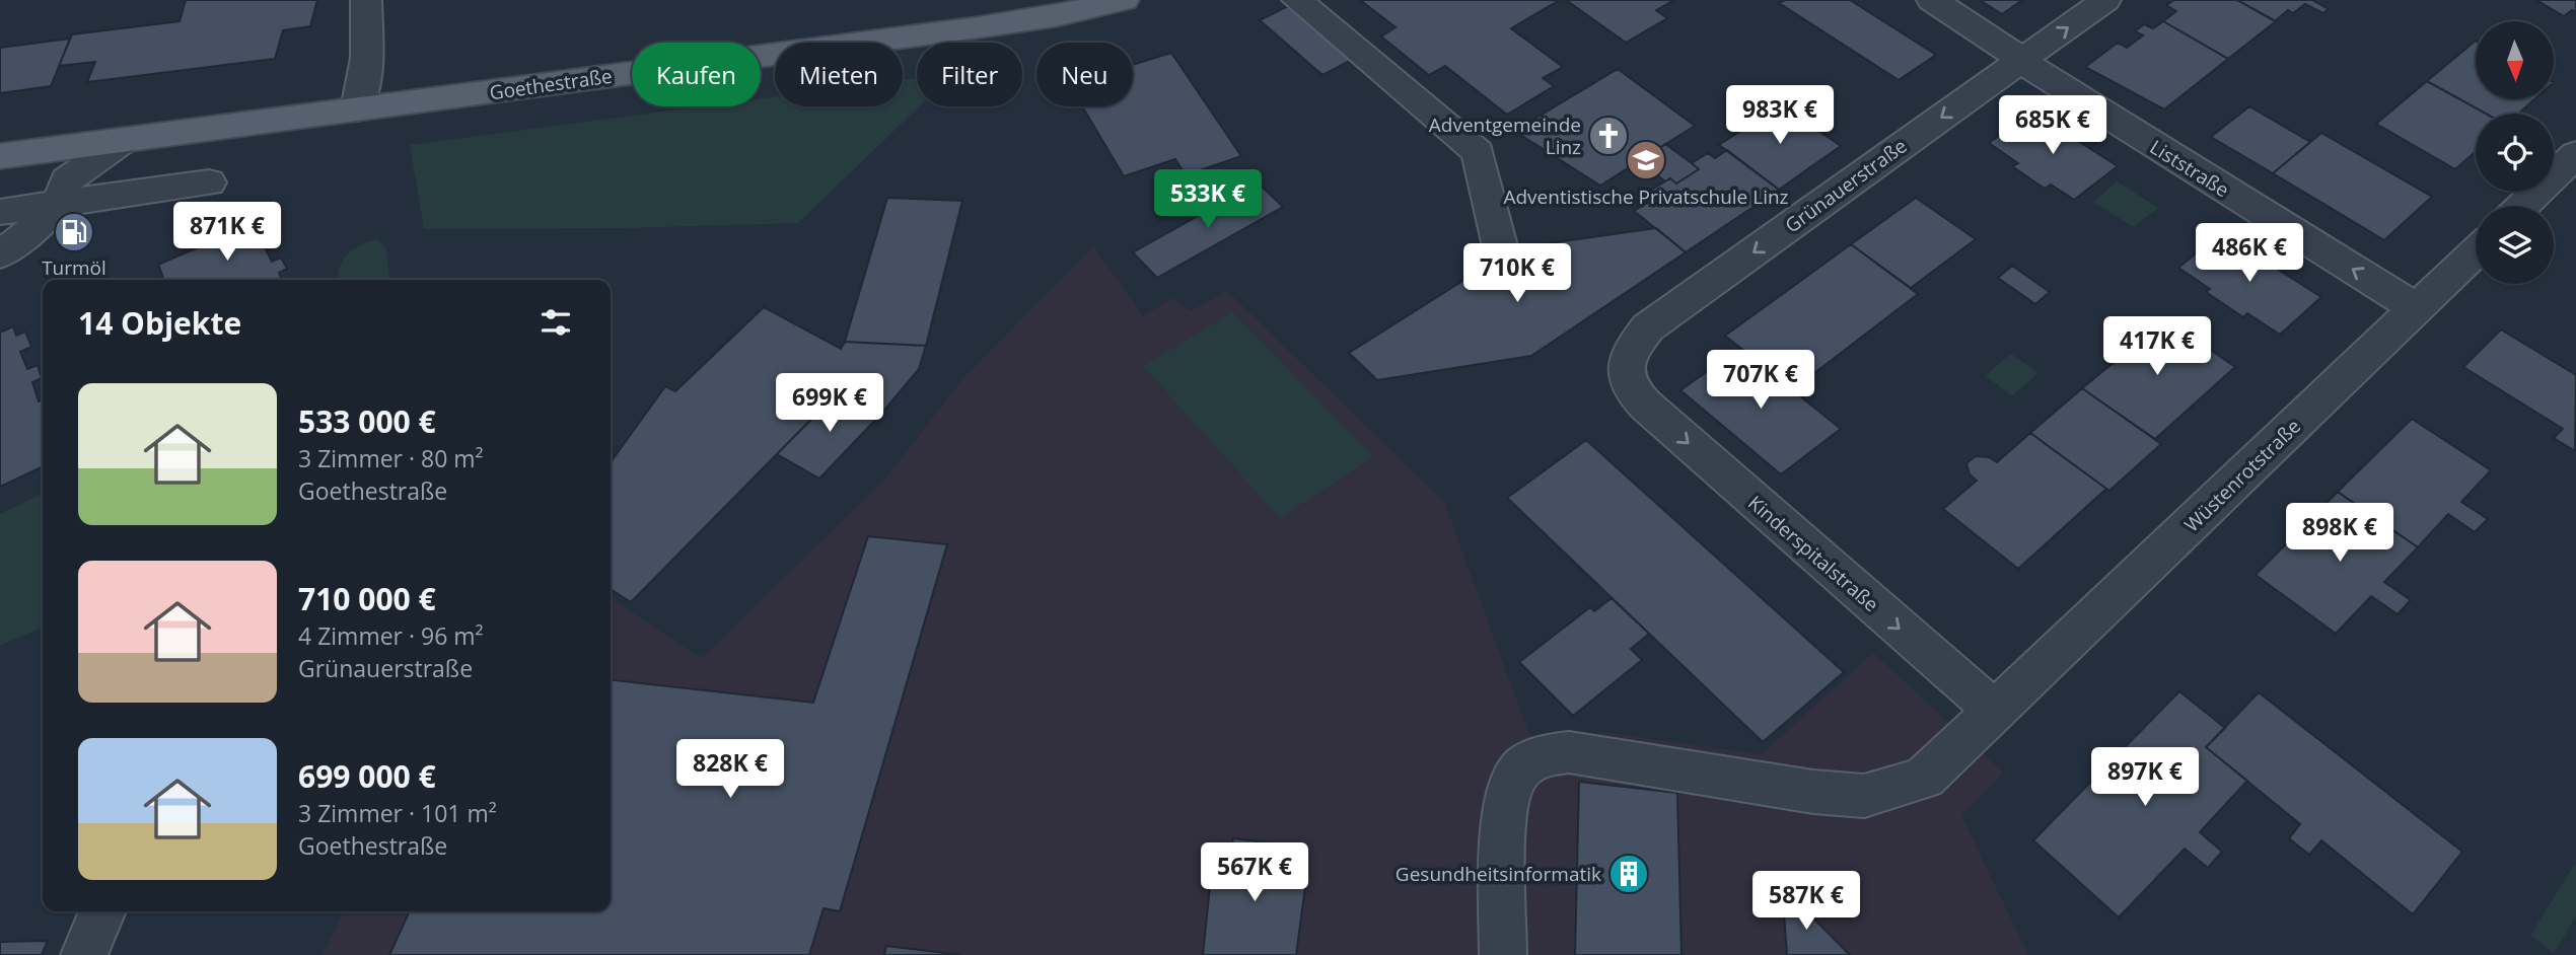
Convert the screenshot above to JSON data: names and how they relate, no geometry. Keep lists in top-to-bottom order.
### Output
{
  "streets": {
    "main road": ["Goethestraße"],
    "street": [
      "Liststraße",
      "Grünauerstraße",
      "Wüstenrotstraße",
      "Kinderspitalstraße"
    ]
  },
  "crossings": [
    ["Liststraße", "Grünauerstraße"],
    ["Liststraße", "Wüstenrotstraße"],
    ["Grünauerstraße", "Kinderspitalstraße"],
    ["Wüstenrotstraße", "Kinderspitalstraße"]
  ],
  "one_way": ["Liststraße", "Kinderspitalstraße"],
  "places": {
    "church": ["Adventgemeinde Linz"],
    "school or university": ["Adventistische Privatschule Linz"],
    "fuel station": ["Turmöl"],
    "building": ["Gesundheitsinformatik"]
  },
  "north": "bottom",
  "page": {
    "chip": [
      "Kaufen",
      "Mieten",
      "Filter",
      "Neu"
    ],
    "price": [
      "983K €",
      "685K €",
      "533K €",
      "871K €",
      "486K €",
      "710K €",
      "417K €",
      "707K €",
      "699K €",
      "898K €",
      "828K €",
      "897K €",
      "567K €",
      "587K €"
    ],
    "heading": "14 Objekte",
    "list": [
      {
        "name": "533 000 €",
        "note": "3 Zimmer · 80 m² · Goethestraße"
      },
      {
        "name": "710 000 €",
        "note": "4 Zimmer · 96 m² · Grünauerstraße"
      },
      {
        "name": "699 000 €",
        "note": "3 Zimmer · 101 m² · Goethestraße"
      }
    ]
  }
}
